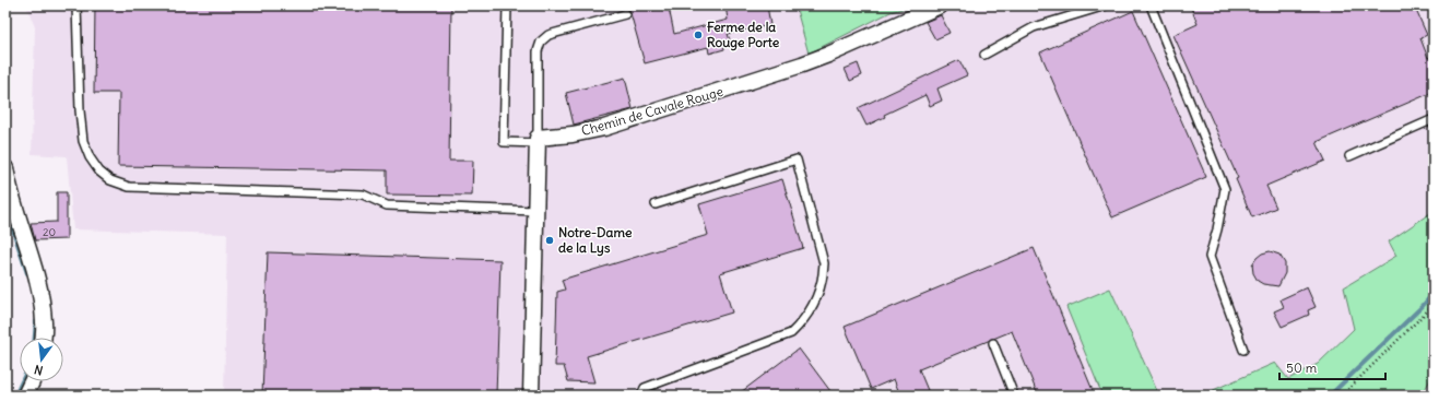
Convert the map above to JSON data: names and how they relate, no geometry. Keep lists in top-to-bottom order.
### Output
{
  "streets": {
    "street": ["Chemin de Cavale Rouge"]
  },
  "places": ["Ferme de la Rouge Porte", "Notre-Dame de la Lys"],
  "house_numbers": ["20"],
  "scale_bar": "50 m",
  "north": "bottom"
}
